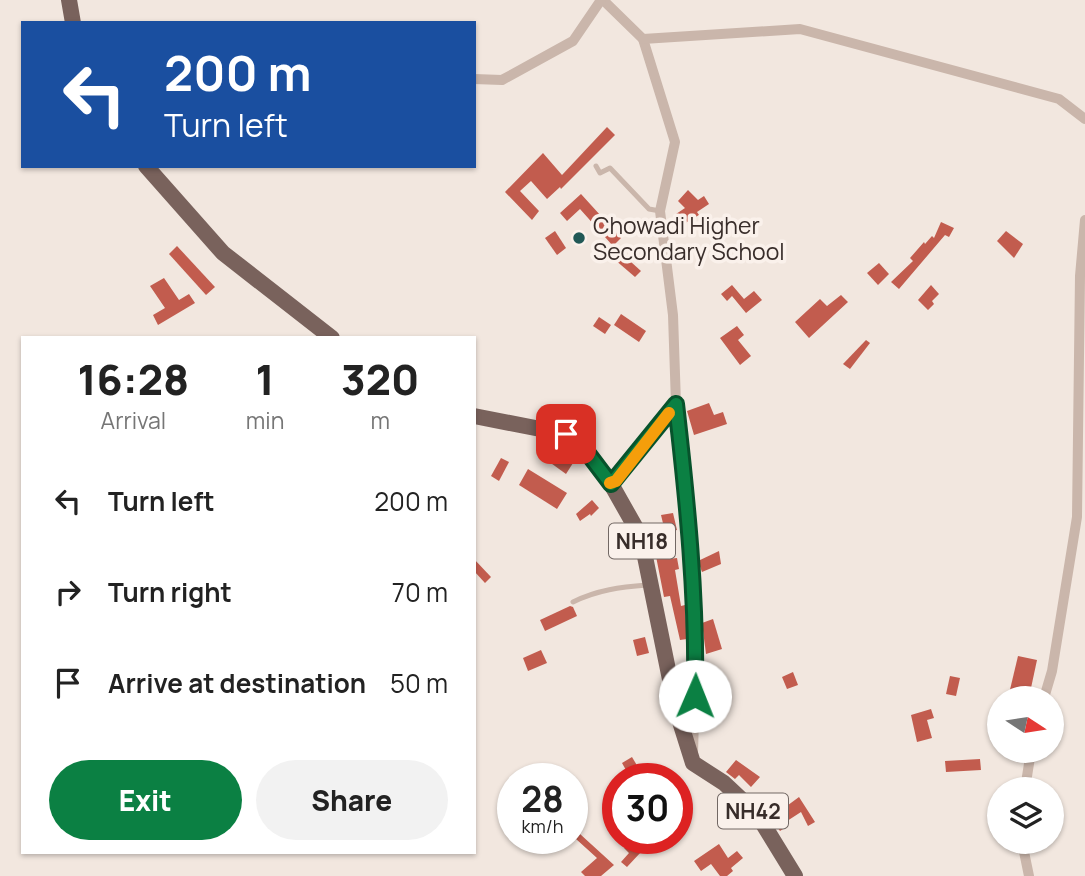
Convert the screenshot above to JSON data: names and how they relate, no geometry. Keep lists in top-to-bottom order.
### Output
{
  "streets": {
    "main road": ["NH18", "NH42"]
  },
  "crossings": [
    ["NH18", "NH42"]
  ],
  "places": ["Chowadi Higher Secondary School"],
  "north": "right",
  "page": {
    "turn": ["200 m", "Turn left"],
    "eta": [
      "16:28",
      "Arrival",
      "1",
      "min",
      "320",
      "m"
    ],
    "list": [
      {
        "name": "Turn left",
        "value": "200 m"
      },
      {
        "name": "Turn right",
        "value": "70 m"
      },
      {
        "name": "Arrive at destination",
        "value": "50 m"
      }
    ],
    "buttons": ["Exit", "Share"],
    "speed": "28 km/h",
    "limit": "30"
  }
}
